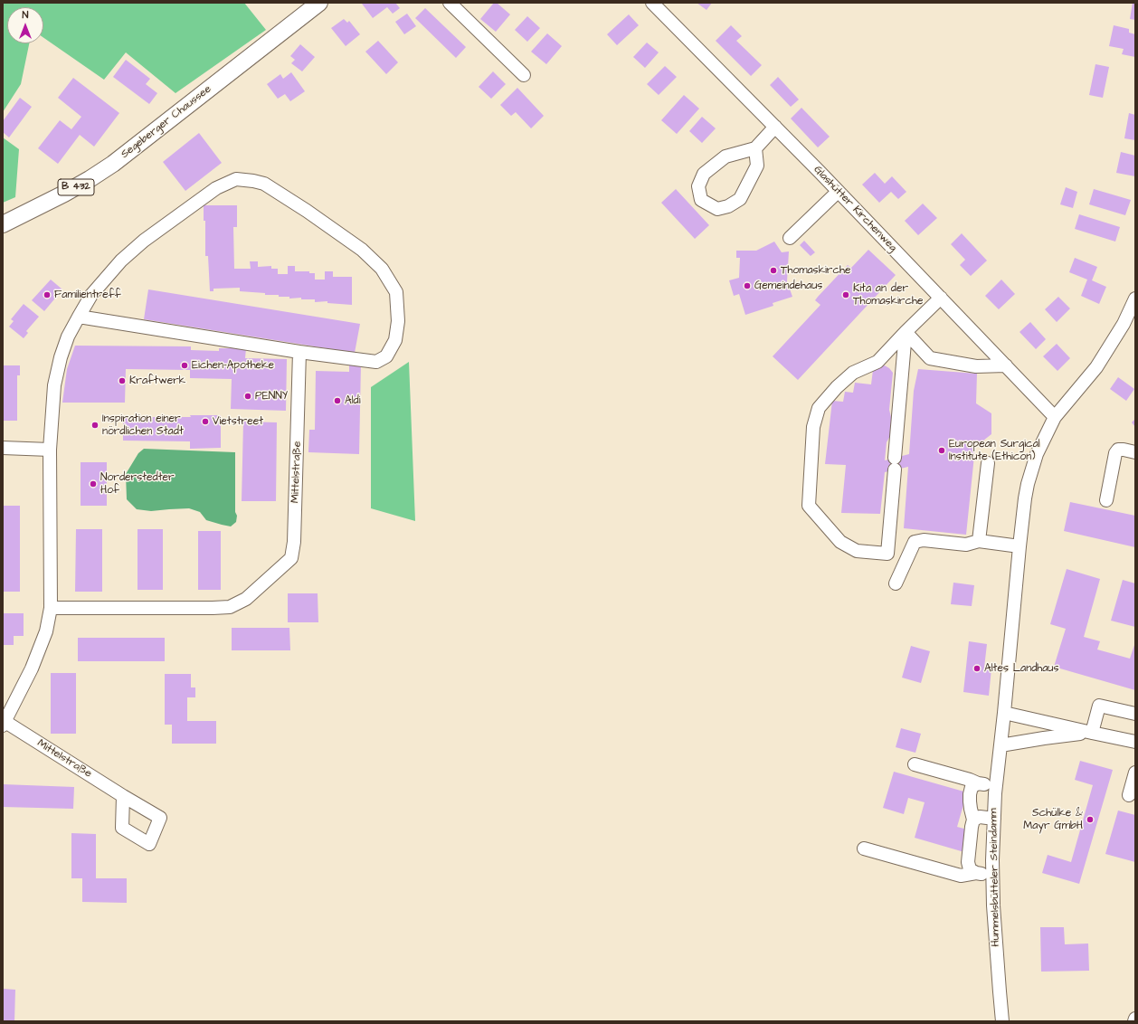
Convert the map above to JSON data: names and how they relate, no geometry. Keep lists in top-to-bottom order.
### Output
{
  "streets": {
    "main road": ["Segeberger Chaussee", "B 432"],
    "street": ["Glashütter Kirchenweg", "Mittelstraße", "Hummelsbütteler Steindamm"]
  },
  "crossings": [
    ["Glashütter Kirchenweg", "Hummelsbütteler Steindamm"]
  ],
  "places": [
    "Thomaskirche",
    "Gemeindehaus",
    "Familientreff",
    "Kita an der Thomaskirche",
    "Eichen-Apotheke",
    "Kraftwerk",
    "PENNY",
    "Aldi",
    "Vietstreet",
    "Inspiration einer nördlichen Stadt",
    "European Surgical Institute (Ethicon)",
    "Norderstedter Hof",
    "Altes Landhaus",
    "Schülke & Mayr GmbH"
  ],
  "north": "top"
}
